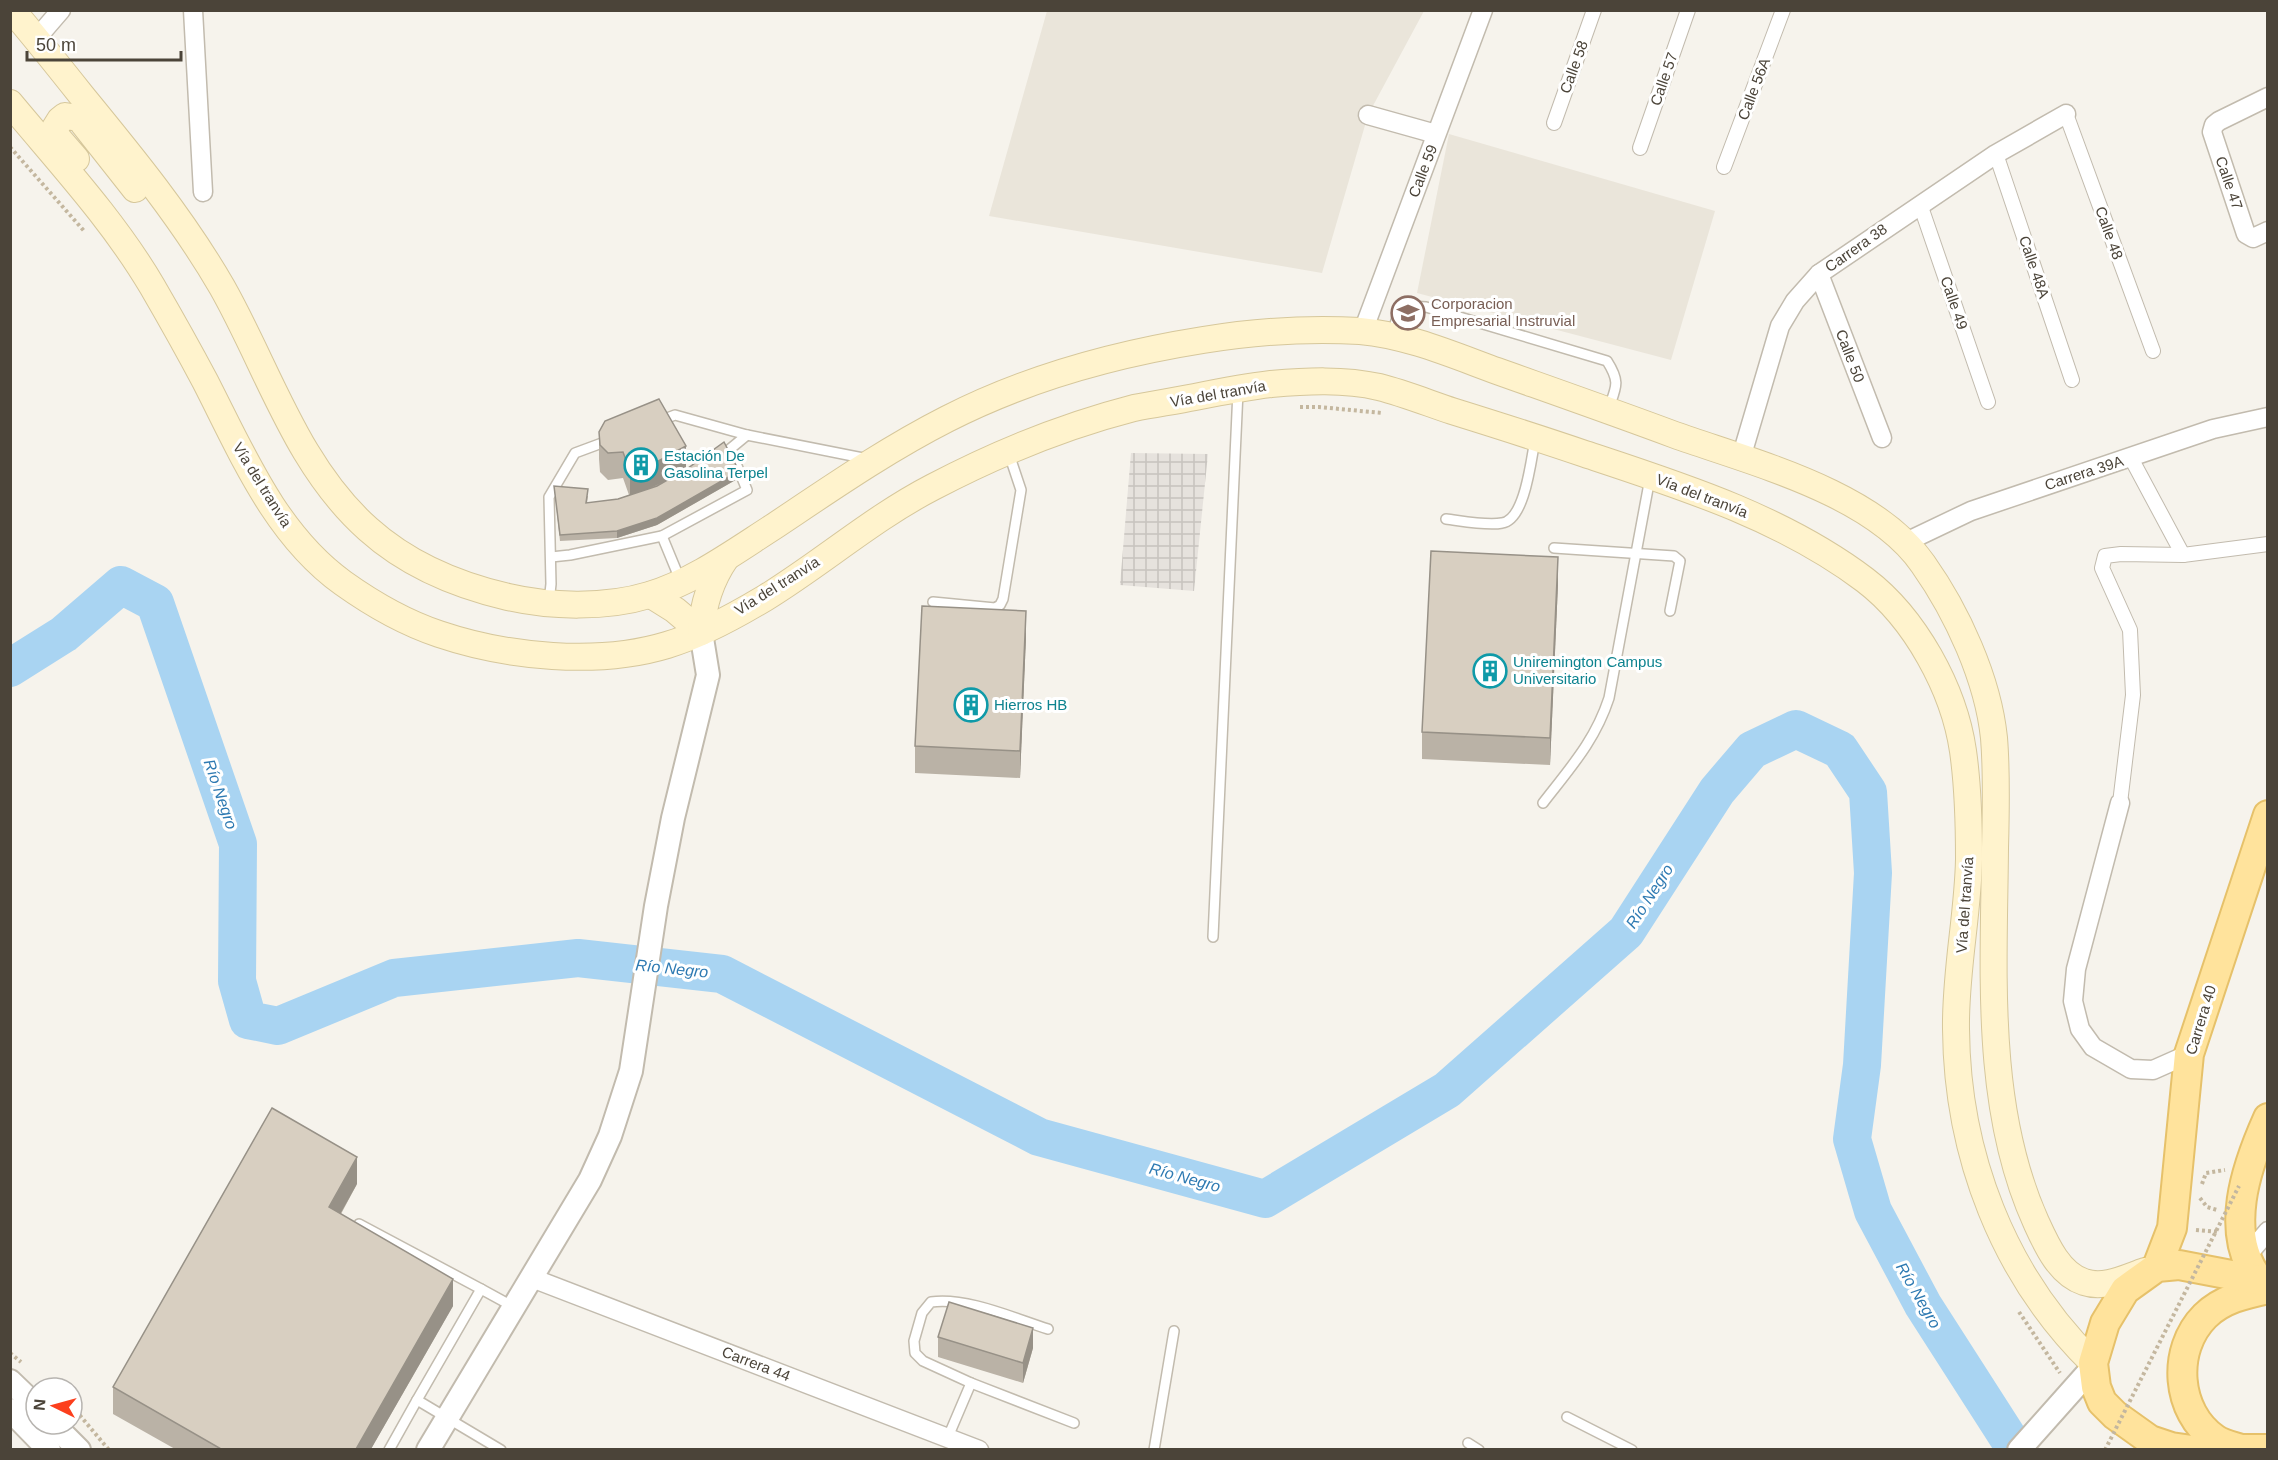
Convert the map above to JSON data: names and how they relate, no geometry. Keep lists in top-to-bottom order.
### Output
{
  "streets": {
    "main road": ["Vía del tranvía", "Carrera 40"],
    "street": [
      "Calle 58",
      "Calle 57",
      "Calle 56A",
      "Calle 59",
      "Calle 47",
      "Calle 48",
      "Carrera 38",
      "Calle 48A",
      "Calle 49",
      "Calle 50",
      "Carrera 39A",
      "Carrera 44"
    ]
  },
  "crossings": [
    ["Calle 48", "Carrera 38"],
    ["Carrera 38", "Calle 48A"],
    ["Carrera 38", "Calle 49"],
    ["Carrera 38", "Calle 50"]
  ],
  "water": ["Río Negro"],
  "places": {
    "school or university": ["Corporacion Empresarial Instruvial"],
    "building": ["Estación De Gasolina Terpel", "Uniremington Campus Universitario", "Hierros HB"]
  },
  "scale_bar": "50 m",
  "north": "left"
}
